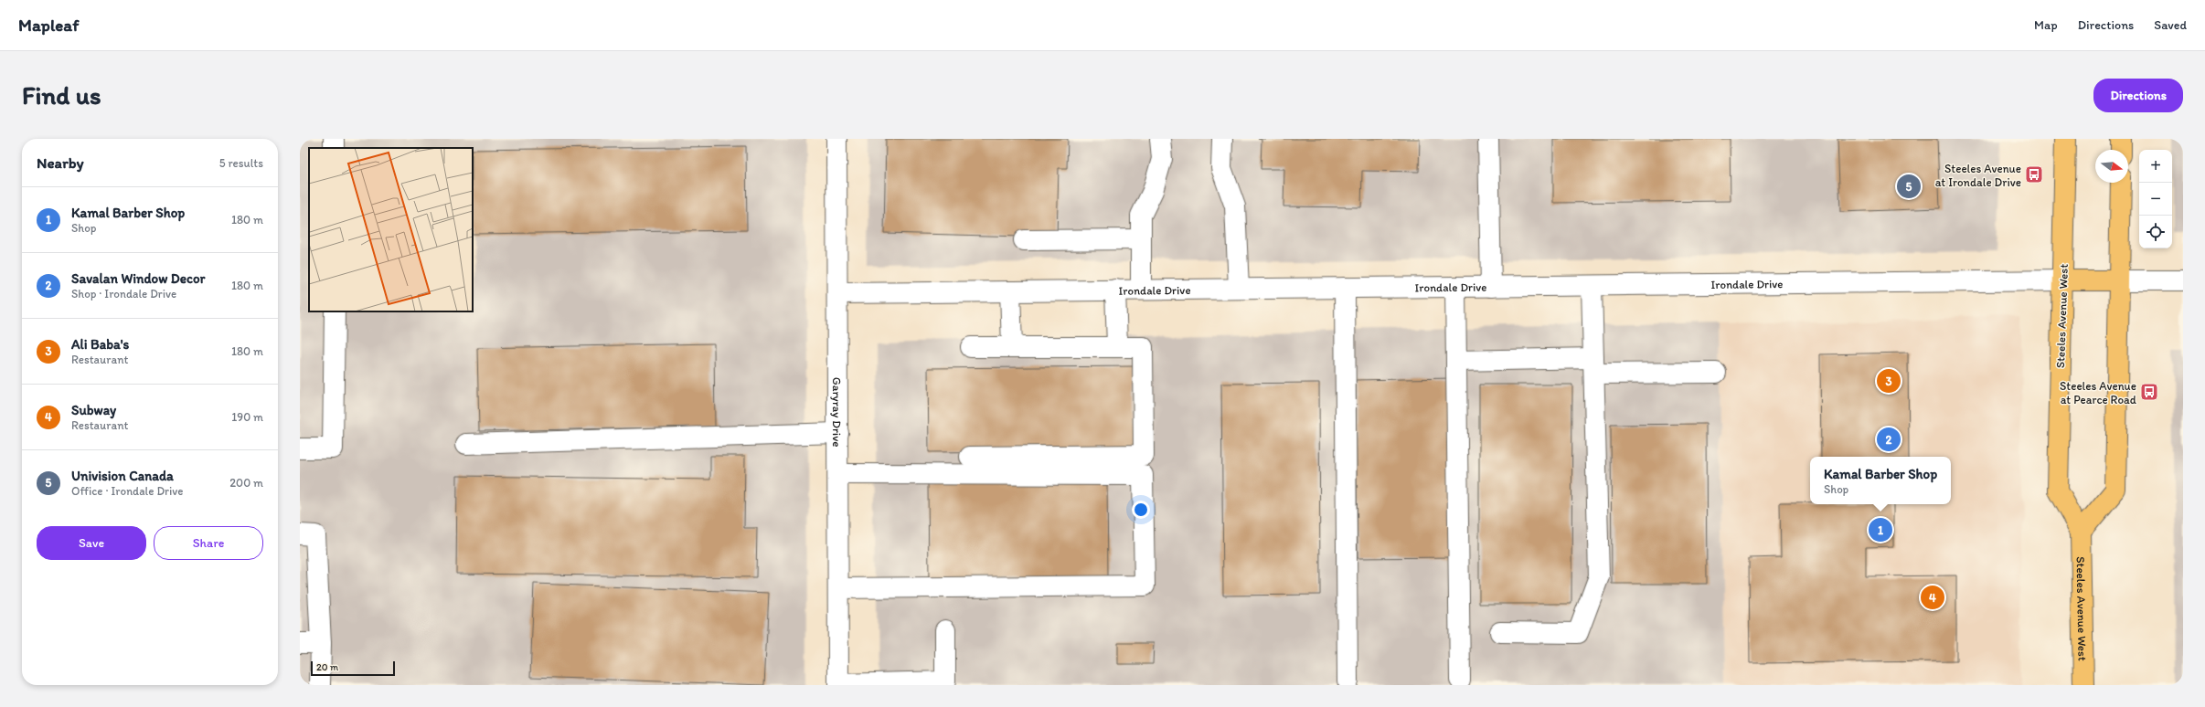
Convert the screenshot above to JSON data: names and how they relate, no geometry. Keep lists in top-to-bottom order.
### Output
{
  "streets": {
    "main road": ["Steeles Avenue West"],
    "street": ["Irondale Drive", "Garyray Drive"]
  },
  "crossings": [
    ["Irondale Drive", "Steeles Avenue West"],
    ["Irondale Drive", "Garyray Drive"]
  ],
  "places": {
    "bus stop": ["Steeles Avenue at Irondale Drive", "Steeles Avenue at Pearce Road"]
  },
  "scale_bar": "20 m",
  "north": "right",
  "page": {
    "header": "Mapleaf",
    "nav": ["Map", "Directions", "Saved"],
    "buttons": [
      "Directions",
      ["Save", "Share"]
    ],
    "title": "Find us",
    "heading": ["Nearby", "5 results"],
    "map_buttons": ["+", "−"],
    "pins": [
      "5",
      "3",
      "2",
      "1",
      "4"
    ],
    "list": [
      {
        "mark": "1",
        "name": "Kamal Barber Shop",
        "note": "Shop",
        "value": "180 m"
      },
      {
        "mark": "2",
        "name": "Savalan Window Decor",
        "note": "Shop · Irondale Drive",
        "value": "180 m"
      },
      {
        "mark": "3",
        "name": "Ali Baba's",
        "note": "Restaurant",
        "value": "180 m"
      },
      {
        "mark": "4",
        "name": "Subway",
        "note": "Restaurant",
        "value": "190 m"
      },
      {
        "mark": "5",
        "name": "Univision Canada",
        "note": "Office · Irondale Drive",
        "value": "200 m"
      }
    ],
    "popup": ["Kamal Barber Shop", "Shop"],
    "scale": "20 m"
  }
}
